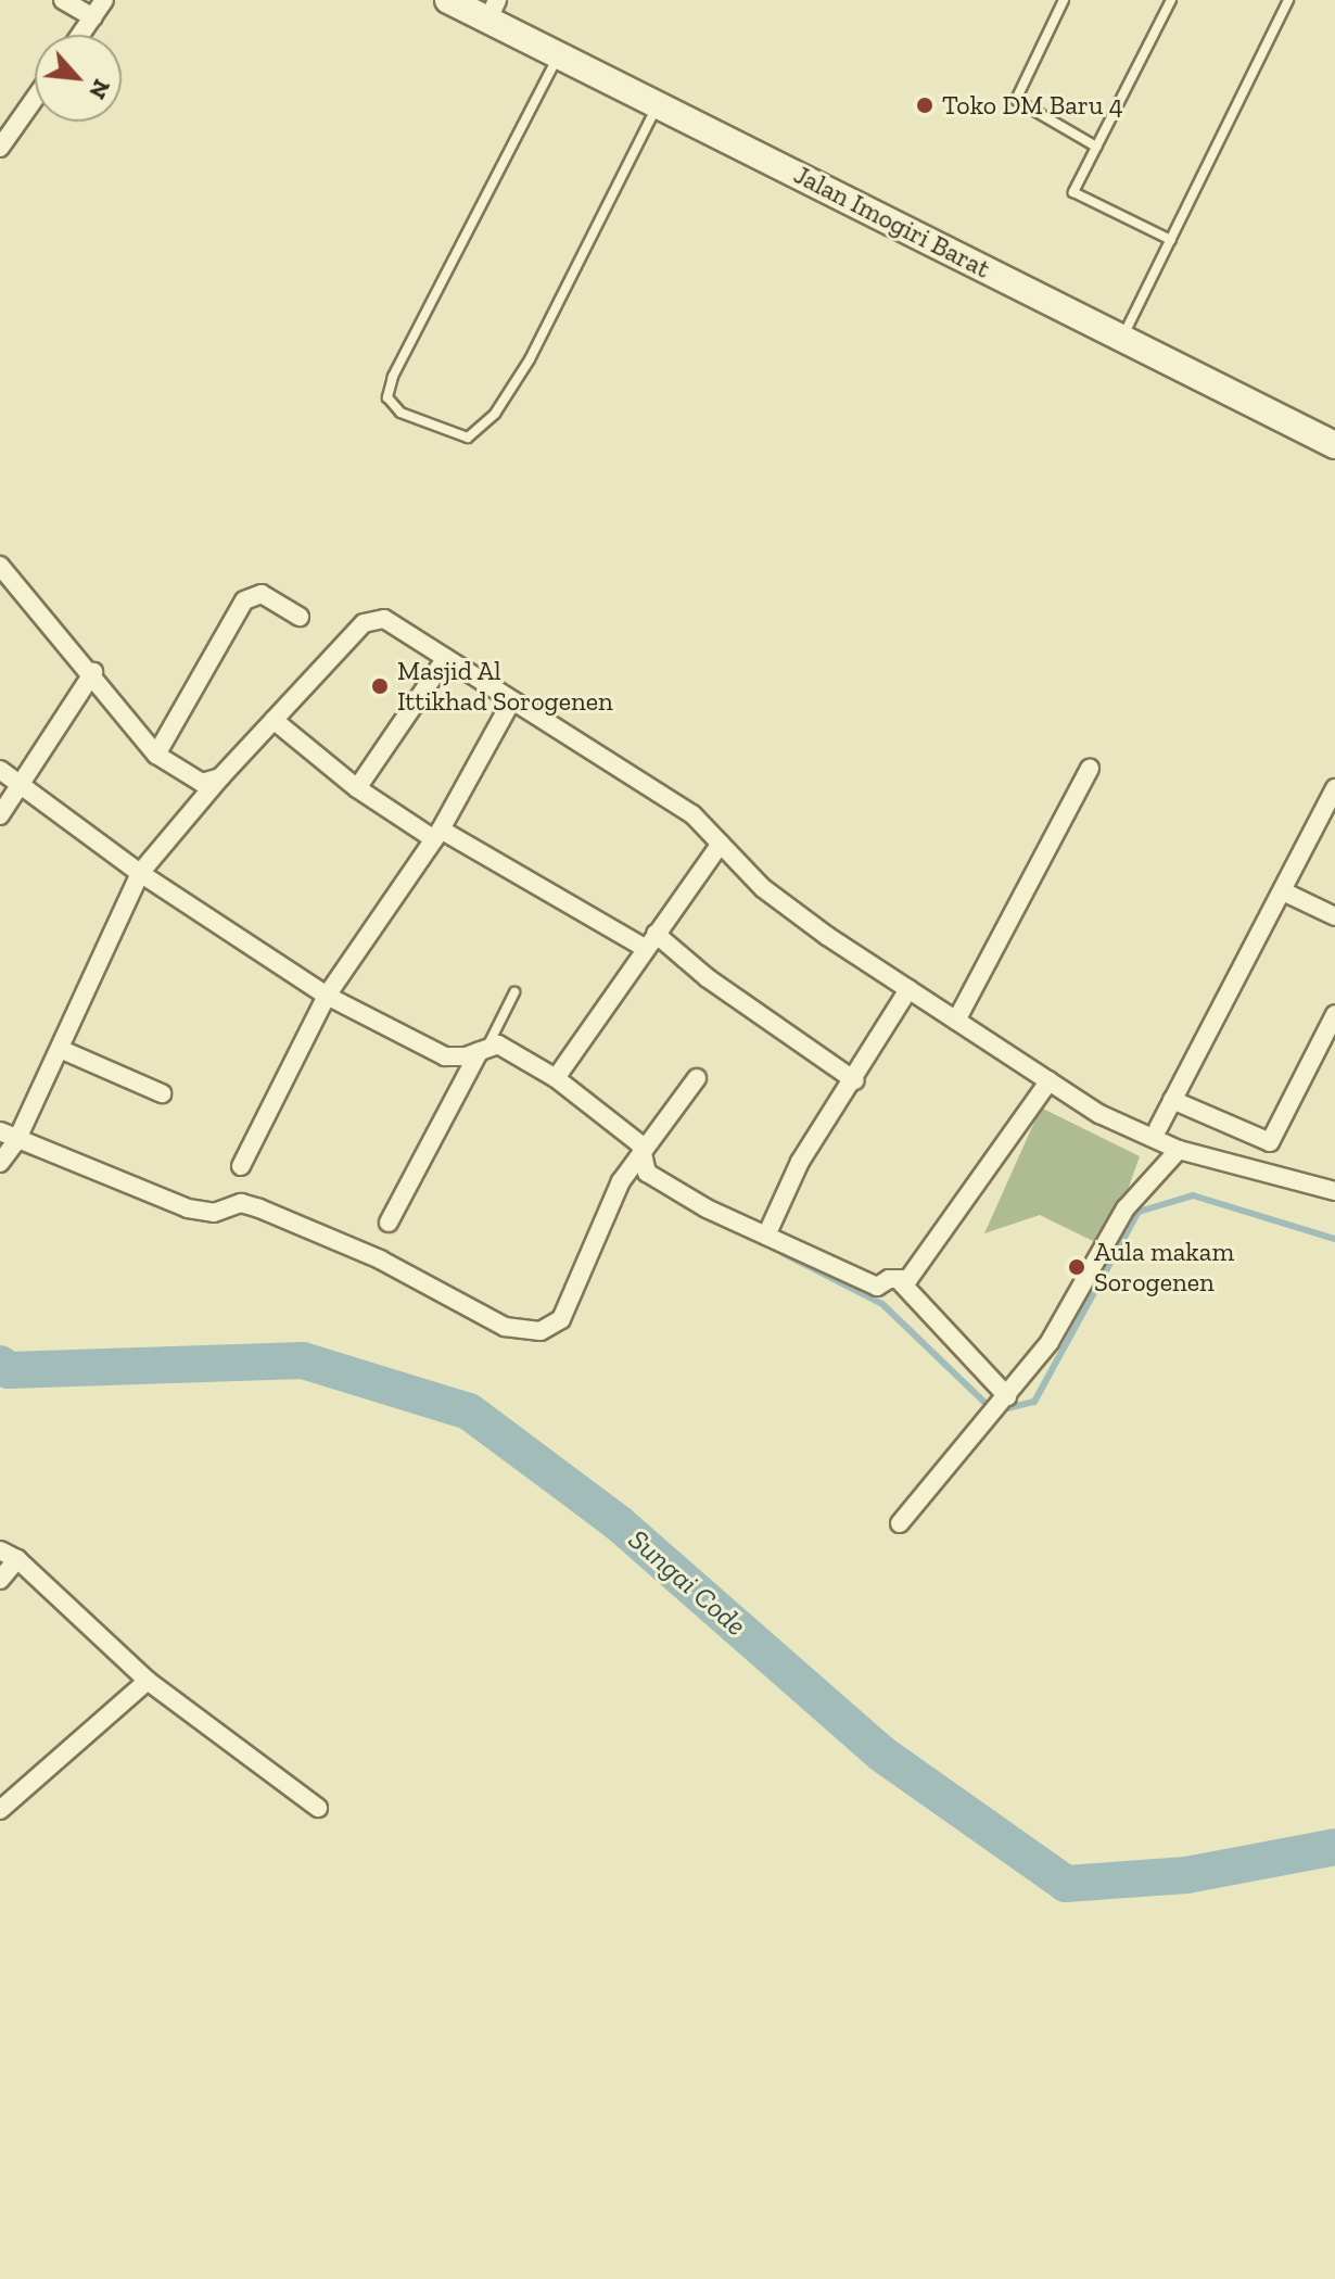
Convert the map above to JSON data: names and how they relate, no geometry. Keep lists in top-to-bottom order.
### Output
{
  "streets": {
    "main road": ["Jalan Imogiri Barat"]
  },
  "water": ["Sungai Code"],
  "places": ["Toko DM Baru 4", "Masjid Al Ittikhad Sorogenen", "Aula makam Sorogenen"],
  "north": "bottom right"
}
